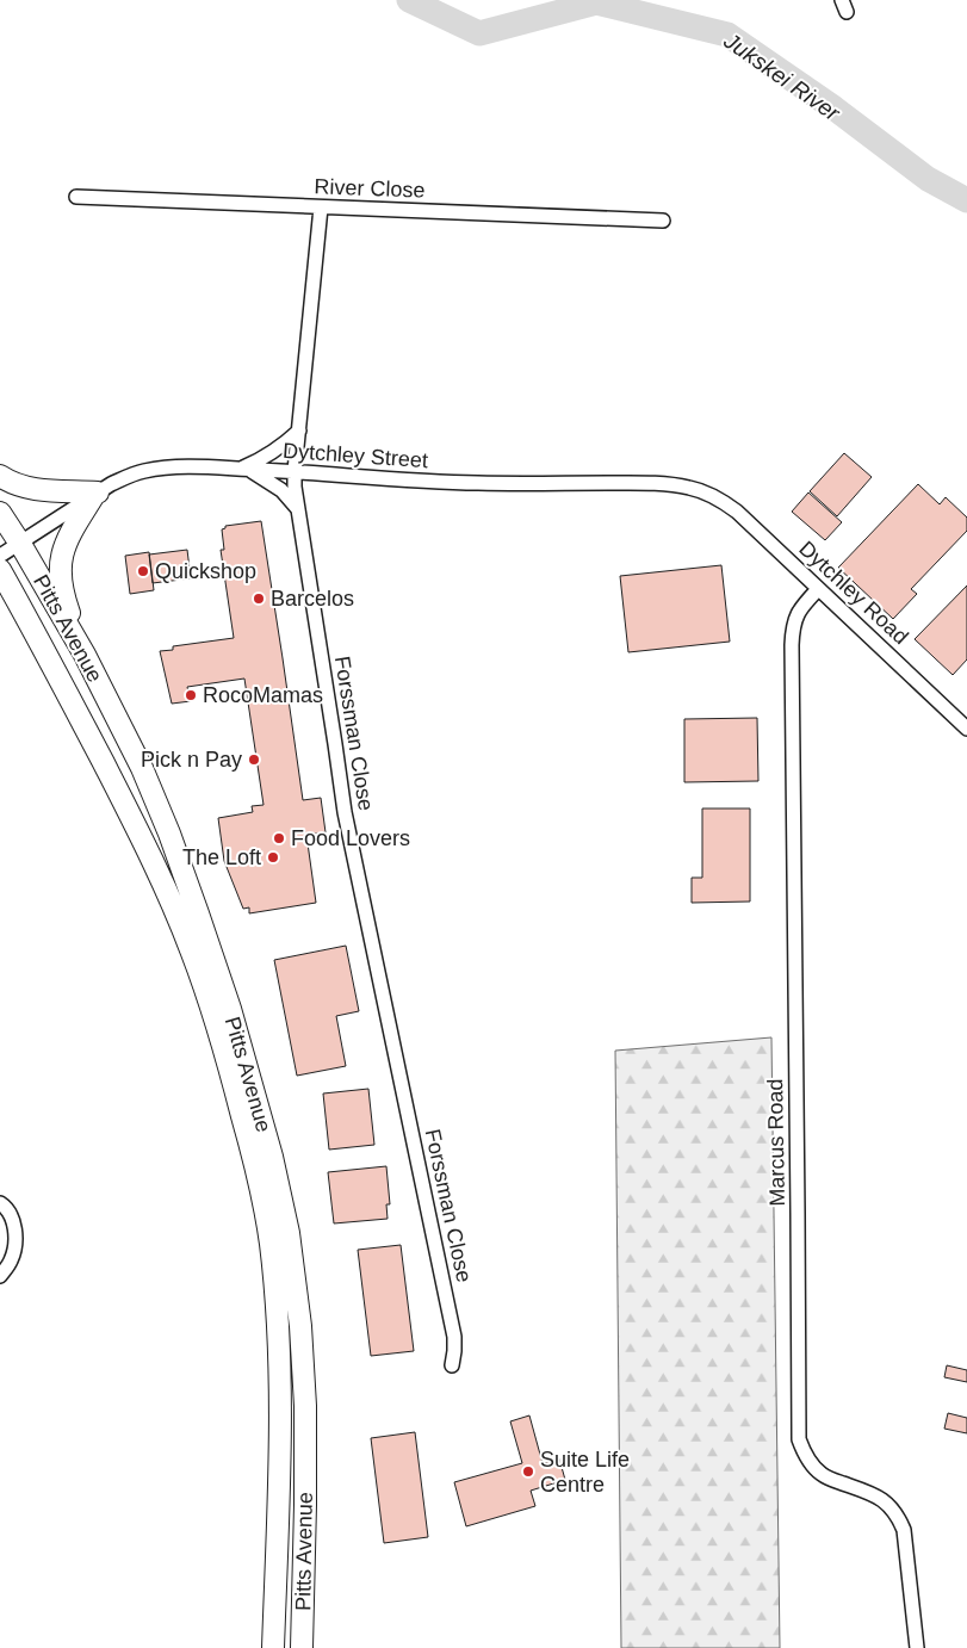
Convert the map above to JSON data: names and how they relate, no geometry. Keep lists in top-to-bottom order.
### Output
{
  "streets": {
    "main road": ["Pitts Avenue"],
    "street": [
      "River Close",
      "Dytchley Street",
      "Dytchley Road",
      "Forssman Close",
      "Marcus Road"
    ]
  },
  "crossings": [
    ["River Close", "Forssman Close"],
    ["Dytchley Street", "Dytchley Road"],
    ["Dytchley Street", "Pitts Avenue"],
    ["Dytchley Street", "Forssman Close"],
    ["Dytchley Road", "Marcus Road"]
  ],
  "water": ["Jukskei River"],
  "places": [
    "Quickshop",
    "Barcelos",
    "RocoMamas",
    "Pick n Pay",
    "Food Lovers",
    "The Loft",
    "Suite Life Centre"
  ]
}
